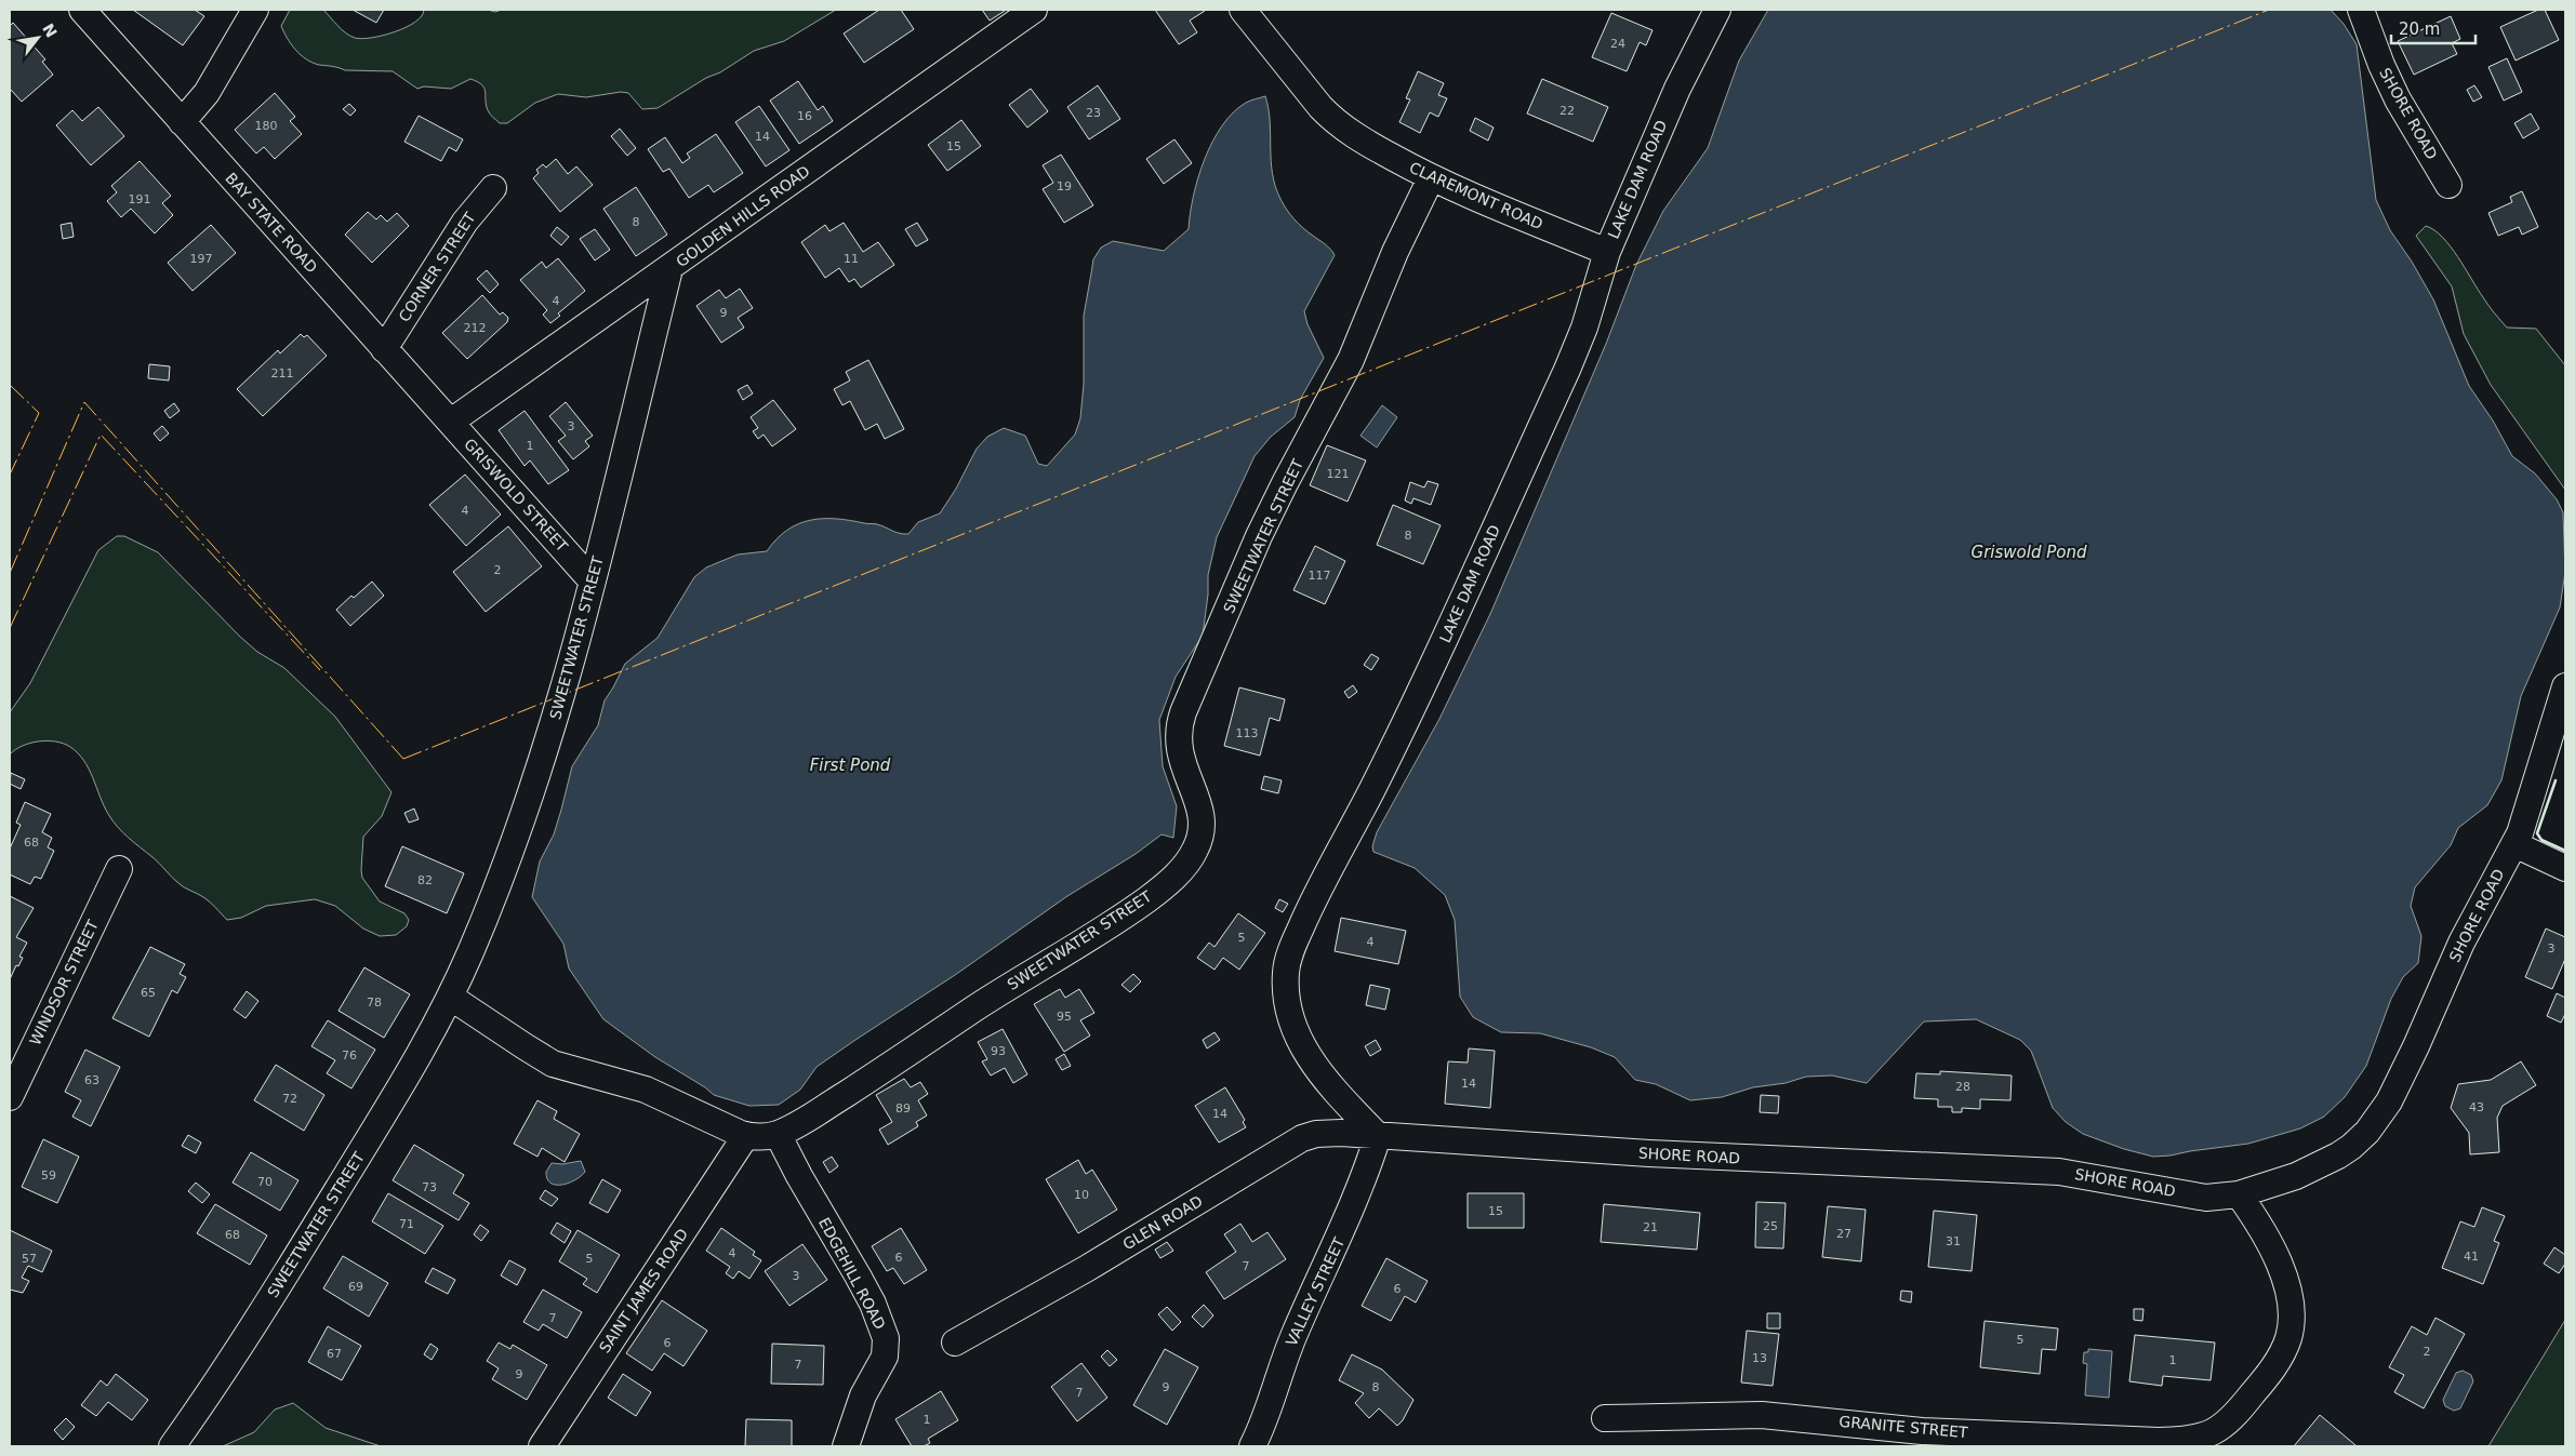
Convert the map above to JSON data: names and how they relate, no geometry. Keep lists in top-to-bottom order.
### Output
{
  "streets": {
    "street": [
      "SHORE ROAD",
      "LAKE DAM ROAD",
      "CLAREMONT ROAD",
      "GOLDEN HILLS ROAD",
      "BAY STATE ROAD",
      "CORNER STREET",
      "GRISWOLD STREET",
      "SWEETWATER STREET",
      "WINDSOR STREET",
      "GLEN ROAD",
      "EDGEHILL ROAD",
      "SAINT JAMES ROAD",
      "VALLEY STREET",
      "GRANITE STREET"
    ]
  },
  "crossings": [
    ["SHORE ROAD", "LAKE DAM ROAD"],
    ["SHORE ROAD", "GLEN ROAD"],
    ["SHORE ROAD", "VALLEY STREET"],
    ["SHORE ROAD", "GRANITE STREET"],
    ["LAKE DAM ROAD", "CLAREMONT ROAD"],
    ["LAKE DAM ROAD", "GLEN ROAD"],
    ["LAKE DAM ROAD", "VALLEY STREET"],
    ["CLAREMONT ROAD", "SWEETWATER STREET"],
    ["GOLDEN HILLS ROAD", "BAY STATE ROAD"],
    ["GOLDEN HILLS ROAD", "GRISWOLD STREET"],
    ["GOLDEN HILLS ROAD", "SWEETWATER STREET"],
    ["BAY STATE ROAD", "CORNER STREET"],
    ["BAY STATE ROAD", "GRISWOLD STREET"],
    ["GRISWOLD STREET", "SWEETWATER STREET"],
    ["SWEETWATER STREET", "EDGEHILL ROAD"],
    ["SWEETWATER STREET", "SAINT JAMES ROAD"],
    ["GLEN ROAD", "VALLEY STREET"]
  ],
  "water": ["Griswold Pond", "First Pond"],
  "house_numbers": [
    "24",
    "22",
    "23",
    "16",
    "180",
    "14",
    "15",
    "19",
    "191",
    "8",
    "197",
    "11",
    "4",
    "9",
    "212",
    "211",
    "3",
    "1",
    "121",
    "4",
    "8",
    "2",
    "117",
    "113",
    "68",
    "82",
    "5",
    "4",
    "3",
    "65",
    "78",
    "95",
    "93",
    "76",
    "63",
    "14",
    "28",
    "72",
    "43",
    "89",
    "14",
    "59",
    "70",
    "73",
    "10",
    "15",
    "71",
    "25",
    "21",
    "27",
    "68",
    "31",
    "4",
    "41",
    "6",
    "57",
    "5",
    "7",
    "3",
    "69",
    "6",
    "7",
    "5",
    "6",
    "2",
    "67",
    "13",
    "1",
    "7",
    "9",
    "9",
    "8",
    "7",
    "1"
  ],
  "scale_bar": "20 m",
  "north": "top right"
}
